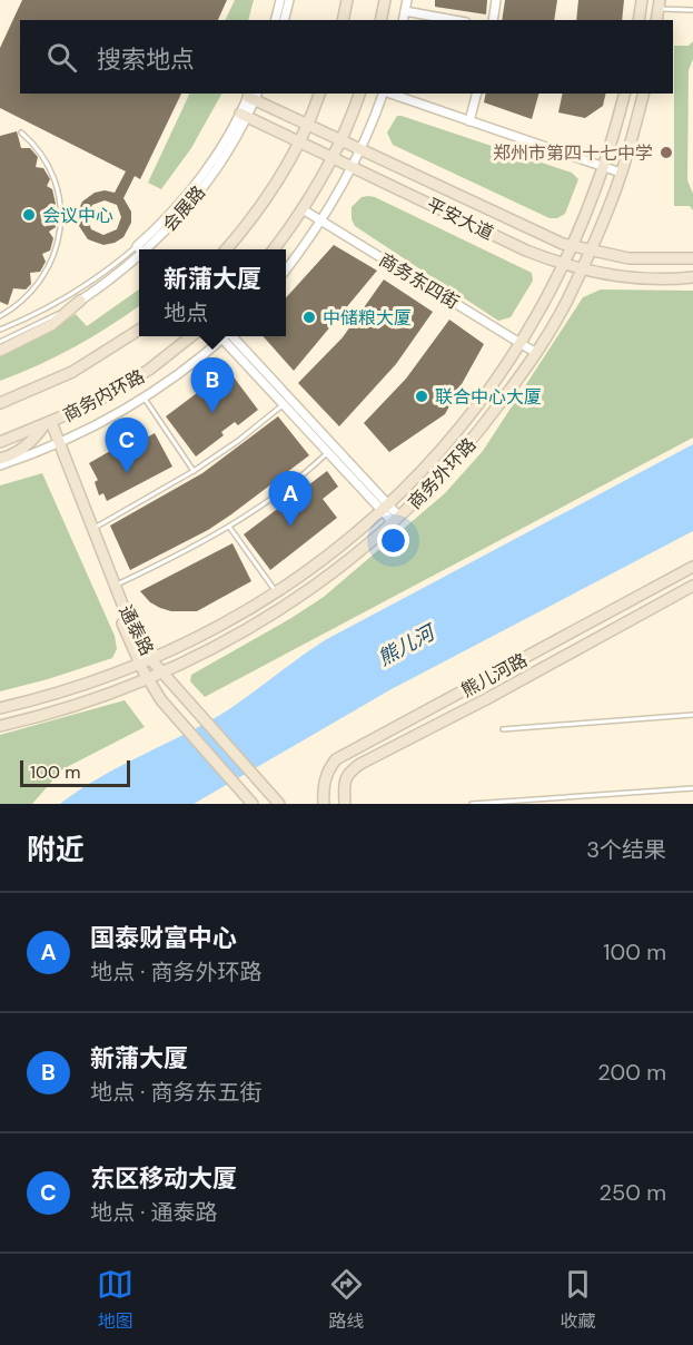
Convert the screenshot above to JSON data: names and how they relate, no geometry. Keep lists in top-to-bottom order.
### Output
{
  "streets": {
    "street": [
      "会展路",
      "平安大道",
      "商务东四街",
      "商务内环路",
      "商务外环路",
      "通泰路",
      "熊儿河路"
    ]
  },
  "crossings": [
    ["会展路", "平安大道"],
    ["平安大道", "商务外环路"],
    ["商务东四街", "商务外环路"],
    ["商务内环路", "通泰路"],
    ["商务外环路", "通泰路"]
  ],
  "water": ["熊儿河"],
  "places": [
    "郑州市第四十七中学",
    "会议中心",
    "中储粮大厦",
    "联合中心大厦"
  ],
  "scale_bar": "100 m",
  "page": {
    "search": "搜索地点",
    "popup": ["新蒲大厦", "地点"],
    "pins": ["B", "C", "A"],
    "scale": "100 m",
    "heading": ["附近", "3个结果"],
    "list": [
      {
        "mark": "A",
        "name": "国泰财富中心",
        "note": "地点 · 商务外环路",
        "value": "100 m"
      },
      {
        "mark": "B",
        "name": "新蒲大厦",
        "note": "地点 · 商务东五街",
        "value": "200 m"
      },
      {
        "mark": "C",
        "name": "东区移动大厦",
        "note": "地点 · 通泰路",
        "value": "250 m"
      }
    ],
    "nav": ["地图", "路线", "收藏"]
  }
}
